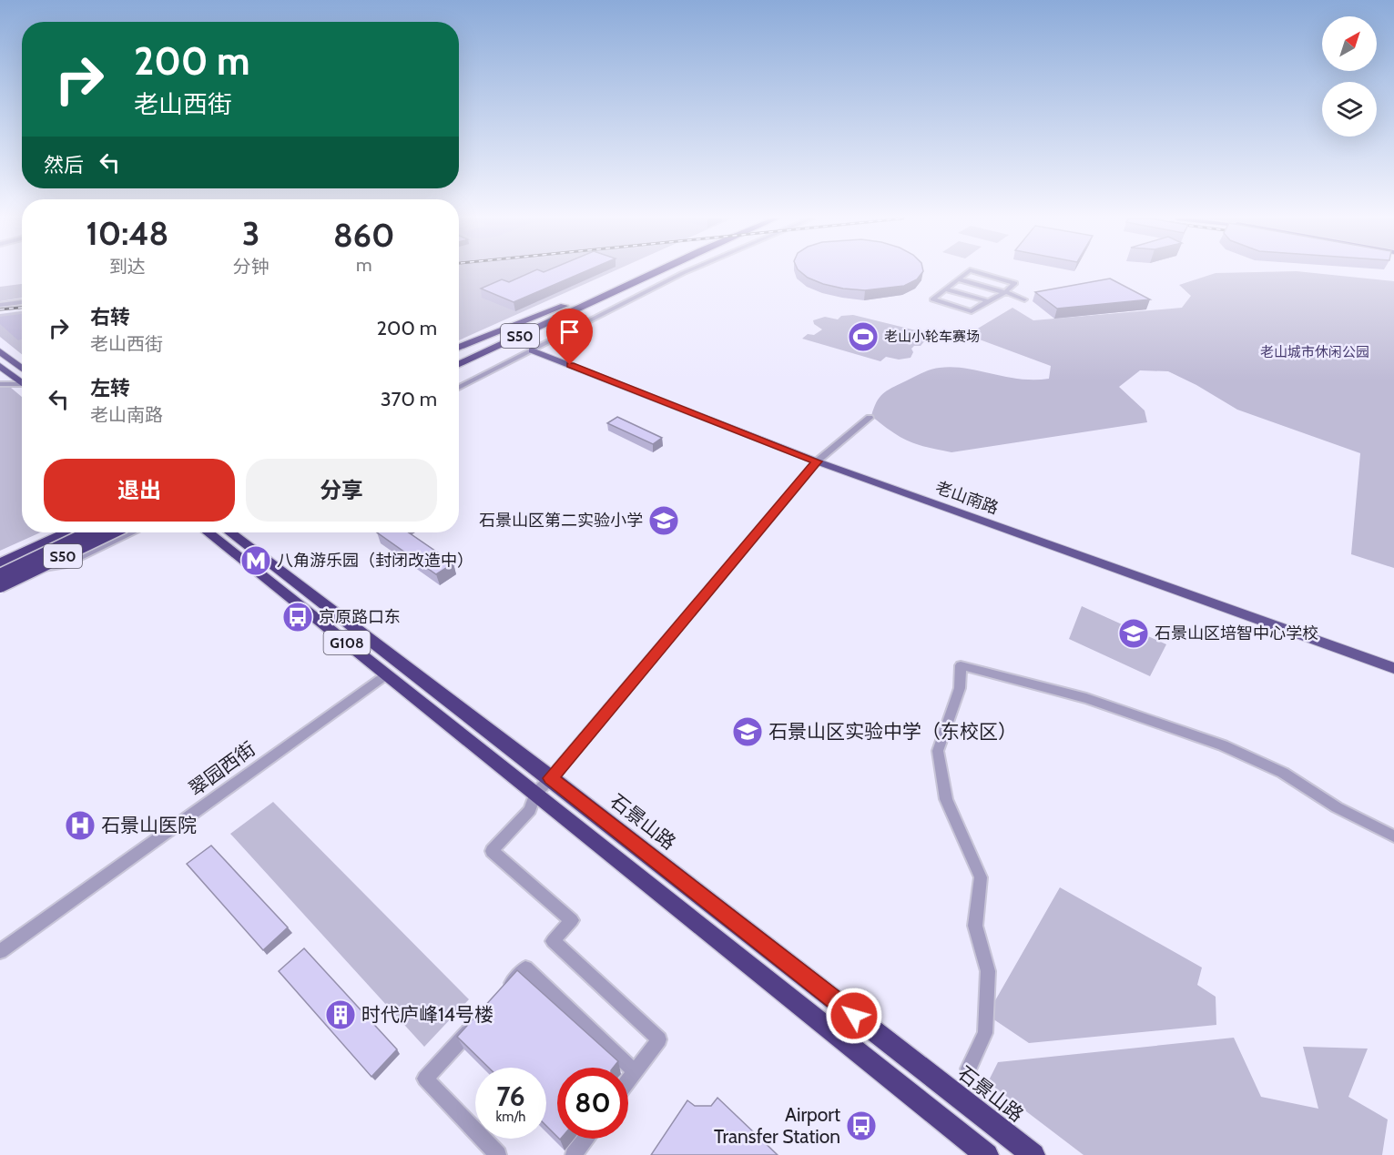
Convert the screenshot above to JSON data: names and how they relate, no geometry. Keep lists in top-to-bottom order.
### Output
{
  "streets": {
    "highway": ["S50", "G108", "石景山路"],
    "main road": ["老山南路"],
    "street": ["翠园西街"]
  },
  "crossings": [
    ["G108", "翠园西街"]
  ],
  "parks": ["老山城市休闲公园"],
  "places": {
    "sports": ["老山小轮车赛场"],
    "school or university": ["石景山区第二实验小学", "石景山区培智中心学校", "石景山区实验中学（东校区）"],
    "metro station": ["八角游乐园（封闭改造中）"],
    "bus stop": ["京原路口东", "Airport Transfer Station"],
    "hospital": ["石景山医院"],
    "building": ["时代庐峰14号楼"]
  },
  "north": "top right",
  "page": {
    "turn": ["200 m", "老山西街"],
    "then": "然后",
    "eta": [
      "10:48",
      "到达",
      "3",
      "分钟",
      "860",
      "m"
    ],
    "list": [
      {
        "name": "右转",
        "note": "老山西街",
        "value": "200 m"
      },
      {
        "name": "左转",
        "note": "老山南路",
        "value": "370 m"
      }
    ],
    "buttons": ["退出", "分享"],
    "speed": "76 km/h",
    "limit": "80"
  }
}
